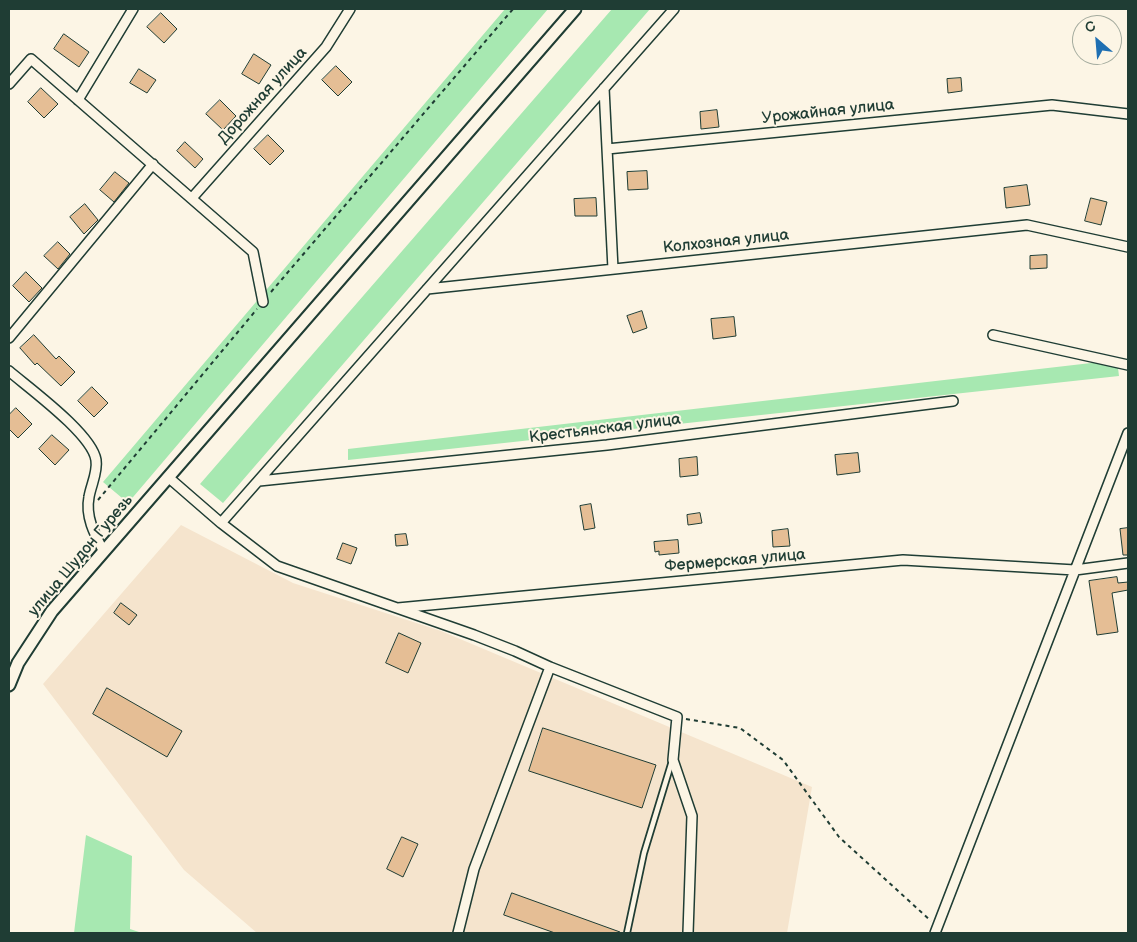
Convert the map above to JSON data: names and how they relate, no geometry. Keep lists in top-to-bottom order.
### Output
{
  "streets": {
    "street": [
      "Дорожная улица",
      "Урожайная улица",
      "Колхозная улица",
      "Крестьянская улица",
      "улица Шудон Гурезь",
      "Фермерская улица"
    ]
  },
  "north": "top left"
}
